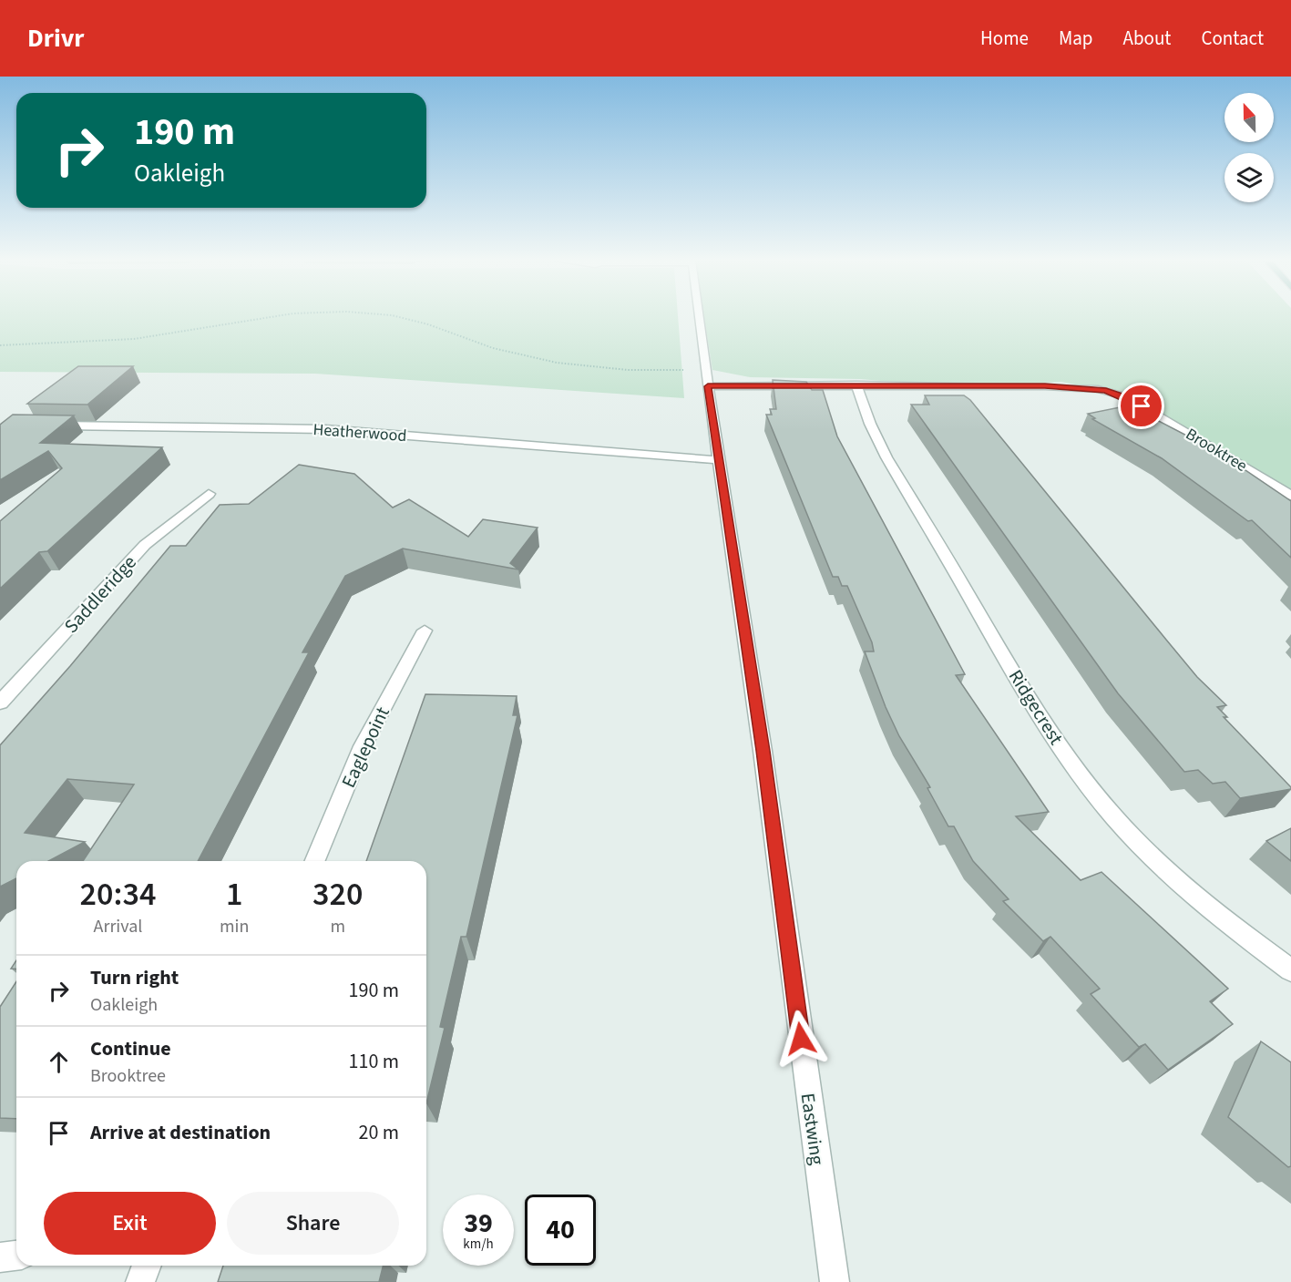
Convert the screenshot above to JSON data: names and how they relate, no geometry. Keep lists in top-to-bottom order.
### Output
{
  "streets": {
    "street": [
      "Heatherwood",
      "Brooktree",
      "Saddleridge",
      "Ridgecrest",
      "Eaglepoint",
      "Eastwing"
    ]
  },
  "crossings": [
    ["Heatherwood", "Eastwing"],
    ["Brooktree", "Ridgecrest"],
    ["Brooktree", "Eastwing"]
  ],
  "north": "top",
  "page": {
    "header": "Drivr",
    "nav": [
      "Home",
      "Map",
      "About",
      "Contact"
    ],
    "turn": ["190 m", "Oakleigh"],
    "eta": [
      "20:34",
      "Arrival",
      "1",
      "min",
      "320",
      "m"
    ],
    "list": [
      {
        "name": "Turn right",
        "note": "Oakleigh",
        "value": "190 m"
      },
      {
        "name": "Continue",
        "note": "Brooktree",
        "value": "110 m"
      },
      {
        "name": "Arrive at destination",
        "value": "20 m"
      }
    ],
    "buttons": ["Exit", "Share"],
    "speed": "39 km/h",
    "limit": "40"
  }
}
